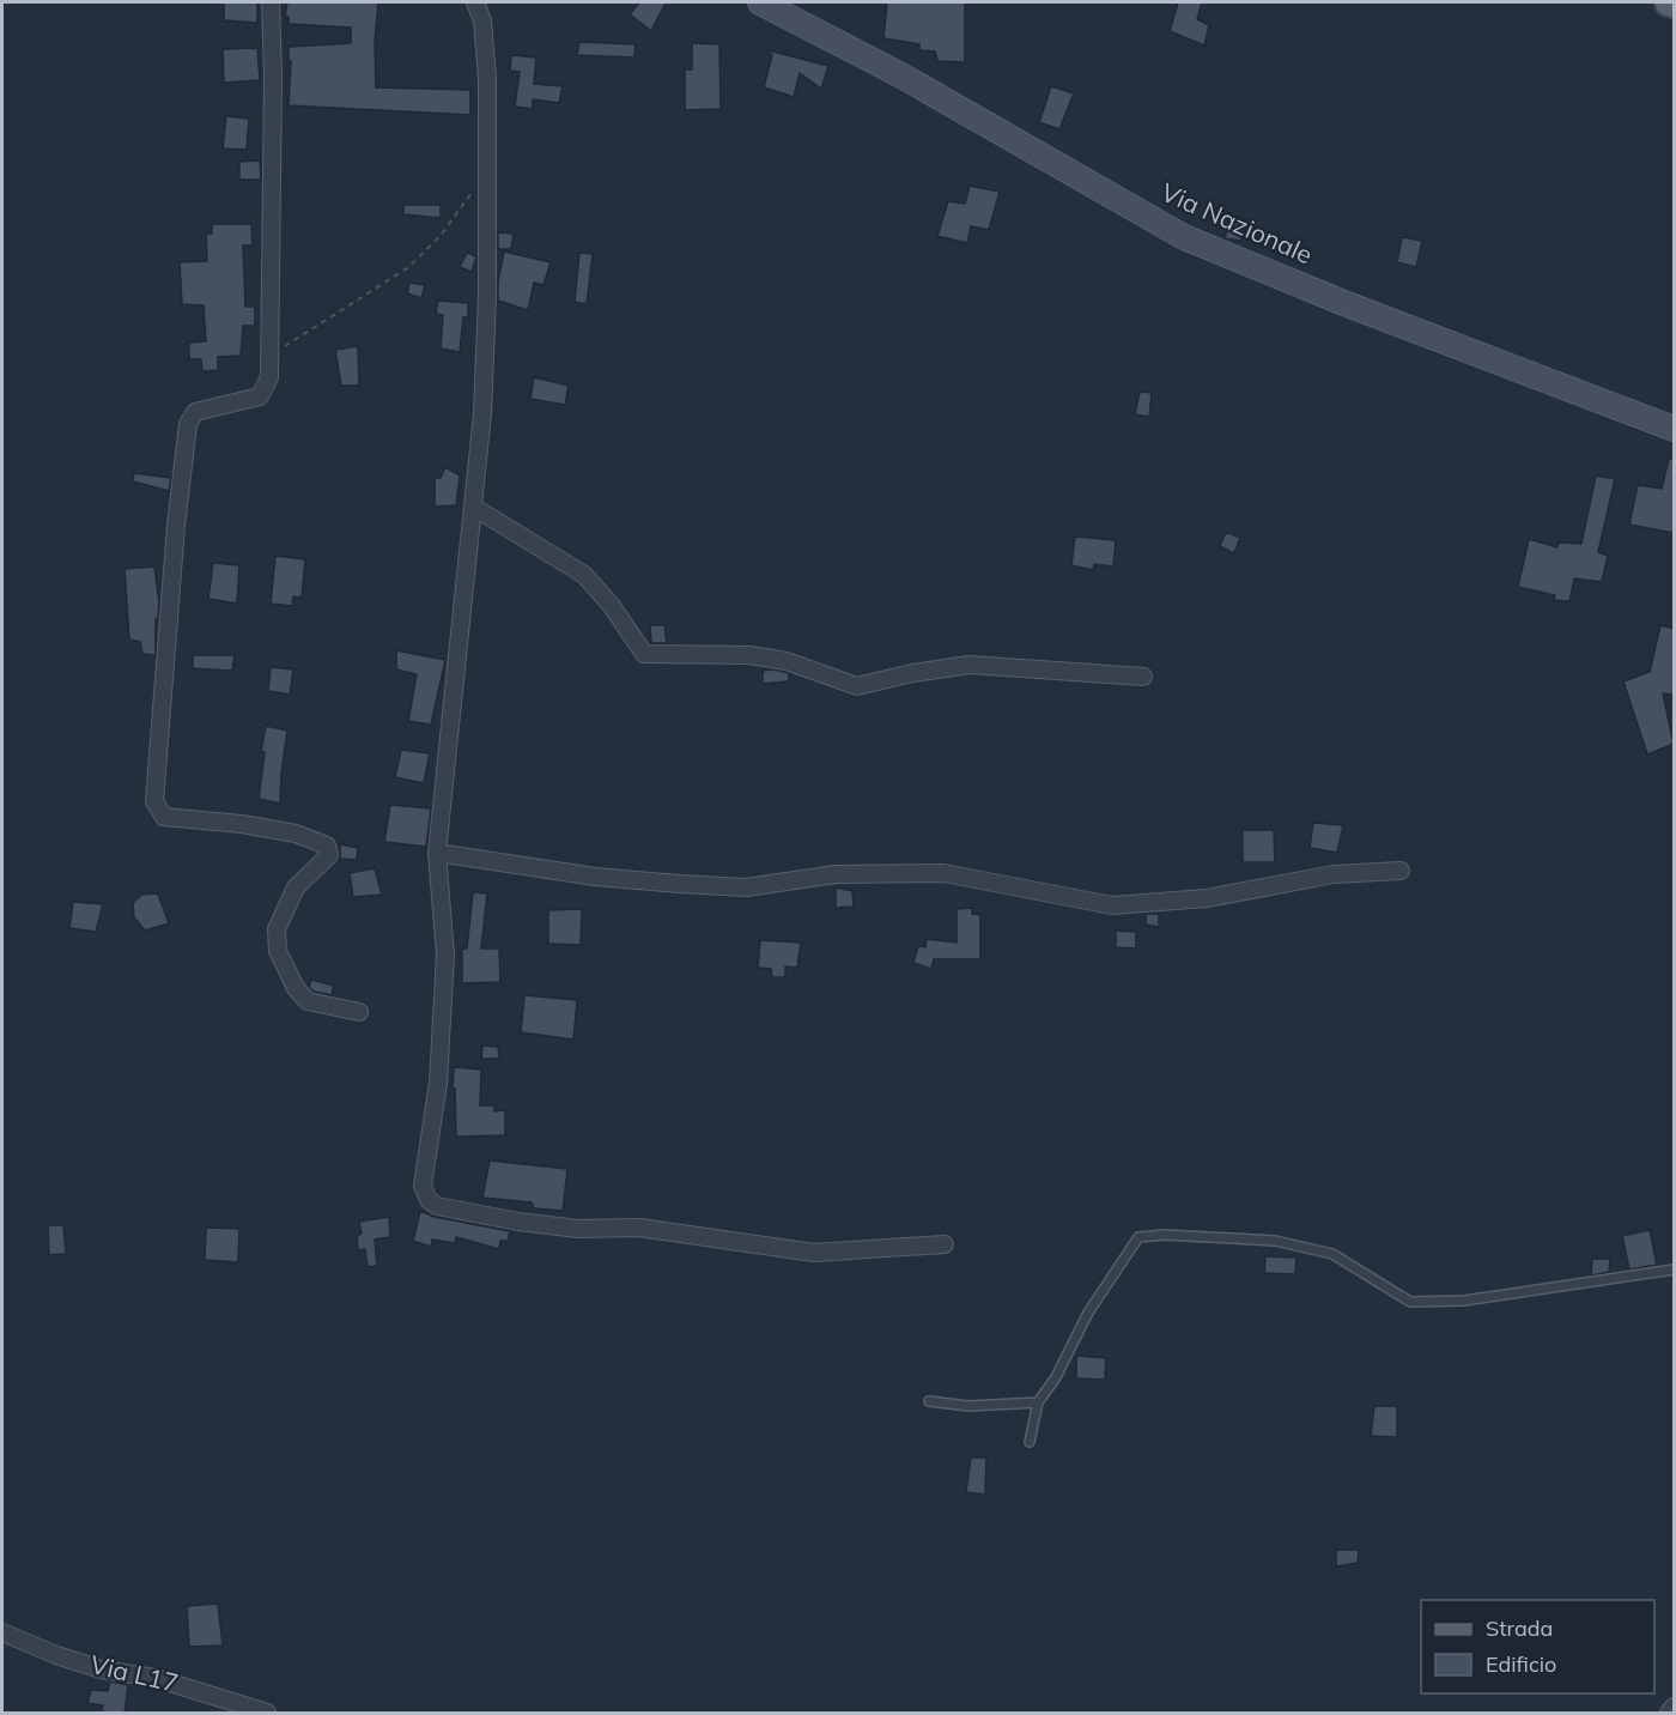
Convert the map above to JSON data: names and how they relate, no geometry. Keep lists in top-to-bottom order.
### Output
{
  "streets": {
    "main road": ["Via Nazionale"],
    "street": ["Via L17"]
  },
  "legend": ["Strada", "Edificio"]
}
